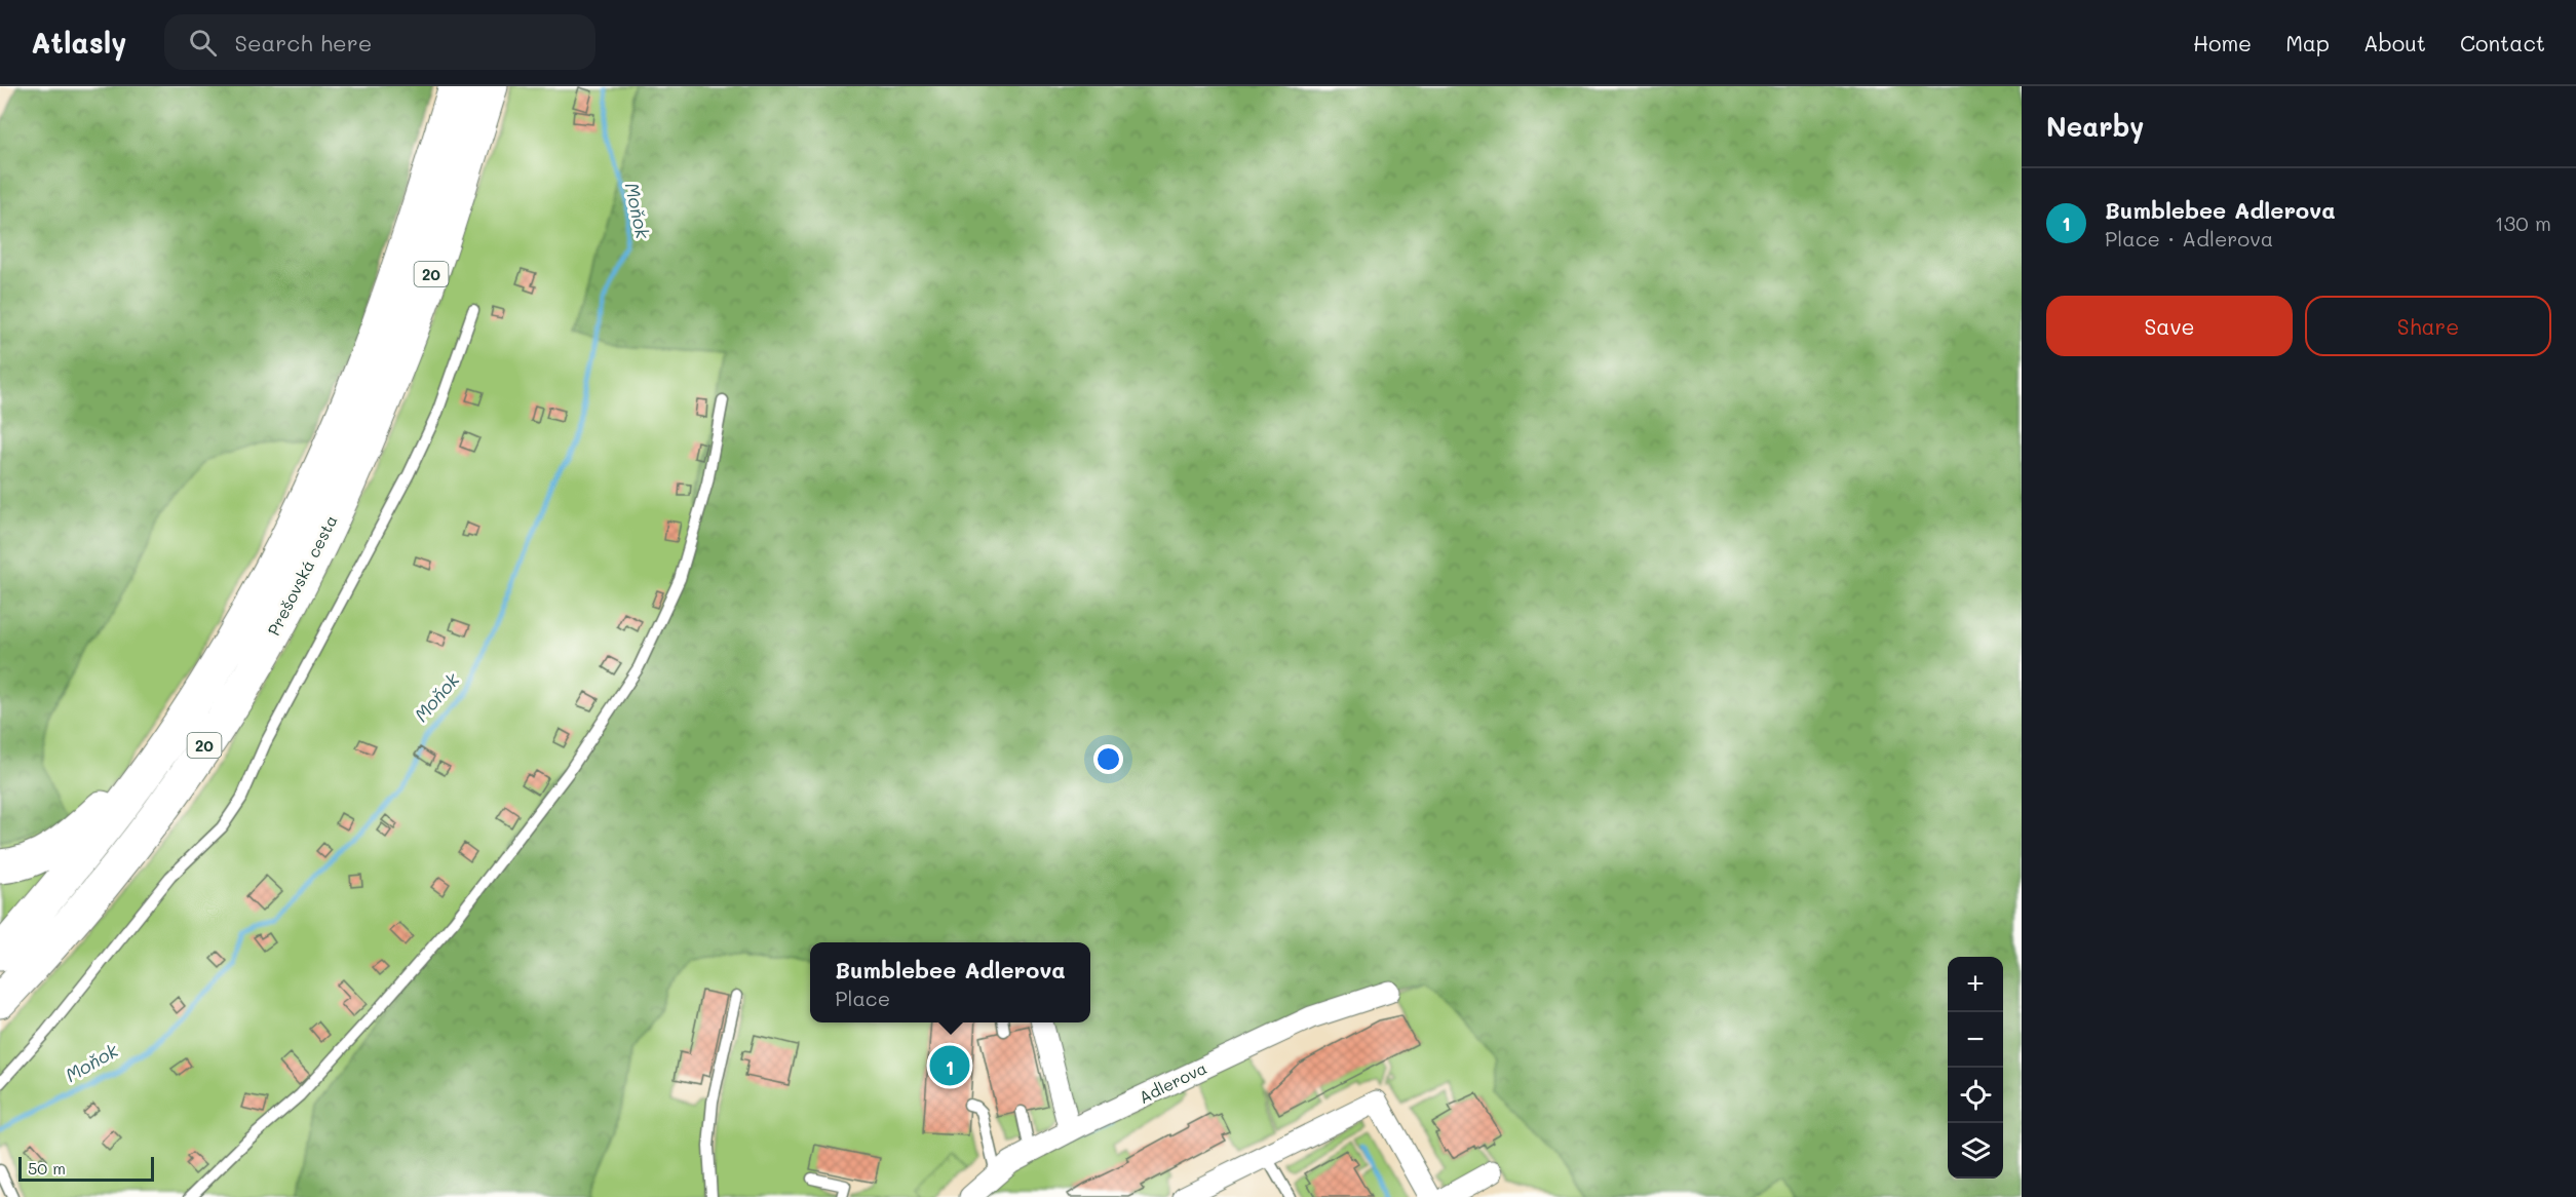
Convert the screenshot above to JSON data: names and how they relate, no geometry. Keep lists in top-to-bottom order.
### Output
{
  "streets": {
    "highway": ["20", "Prešovská cesta"],
    "street": ["Adlerova"]
  },
  "water": ["Moňok"],
  "scale_bar": "50 m",
  "page": {
    "header": "Atlasly",
    "search": "Search here",
    "nav": [
      "Home",
      "Map",
      "About",
      "Contact"
    ],
    "heading": "Nearby",
    "list": [
      {
        "mark": "1",
        "name": "Bumblebee Adlerova",
        "note": "Place · Adlerova",
        "value": "130 m"
      }
    ],
    "buttons": ["Save", "Share"],
    "popup": ["Bumblebee Adlerova", "Place"],
    "map_buttons": ["+", "−"],
    "pins": "1",
    "scale": "50 m"
  }
}
